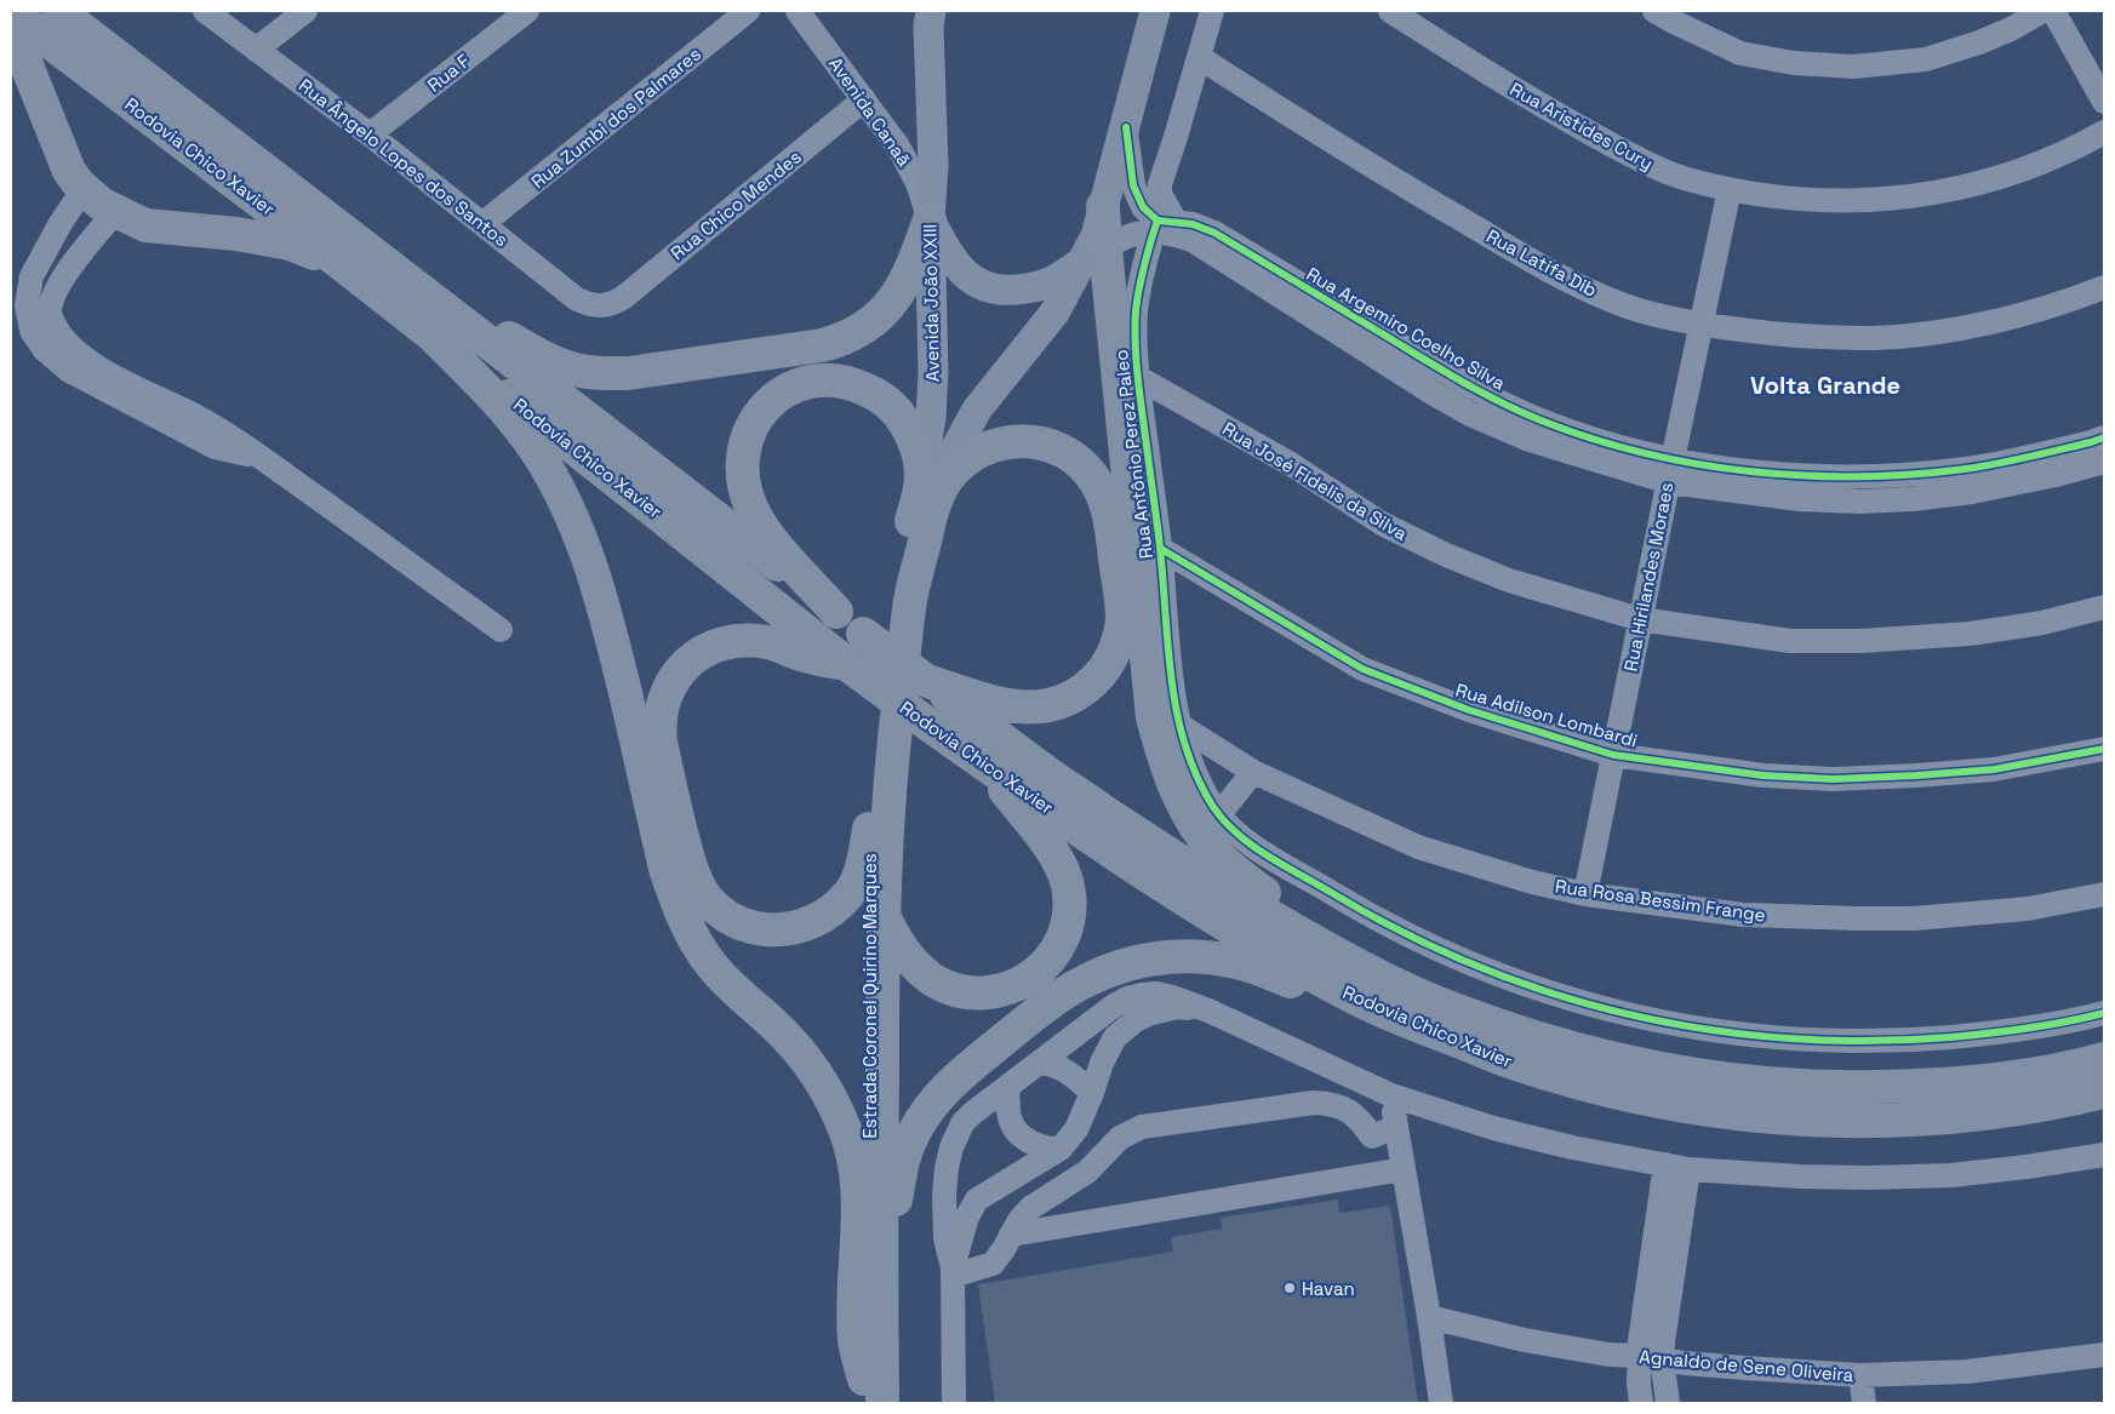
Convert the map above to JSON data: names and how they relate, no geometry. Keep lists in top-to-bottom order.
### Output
{
  "streets": {
    "highway": ["Rodovia Chico Xavier", "Estrada Coronel Quirino Marques"],
    "main road": ["Avenida João XXIII"],
    "street": [
      "Rua F",
      "Avenida Canaã",
      "Rua Zumbi dos Palmares",
      "Rua Aristídes Cury",
      "Rua Ângelo Lopes dos Santos",
      "Rua Chico Mendes",
      "Rua Latifa Dib",
      "Rua Argemiro Coelho Silva",
      "Rua Antônio Perez Paleo",
      "Rua José Fidelis da Silva",
      "Rua Hirilandes Moraes",
      "Rua Adilson Lombardi",
      "Rua Rosa Bessim Frange",
      "Agnaldo de Sene Oliveira"
    ]
  },
  "crossings": [
    ["Rua F", "Rua Ângelo Lopes dos Santos"],
    ["Avenida Canaã", "Rua Chico Mendes"],
    ["Avenida Canaã", "Avenida João XXIII"],
    ["Rua Zumbi dos Palmares", "Rua Ângelo Lopes dos Santos"],
    ["Rua Aristídes Cury", "Rua Hirilandes Moraes"],
    ["Rua Ângelo Lopes dos Santos", "Rua Chico Mendes"],
    ["Rua Latifa Dib", "Rua Hirilandes Moraes"],
    ["Rua Argemiro Coelho Silva", "Rua Antônio Perez Paleo"],
    ["Rua Argemiro Coelho Silva", "Rua Hirilandes Moraes"],
    ["Rua Antônio Perez Paleo", "Rua José Fidelis da Silva"],
    ["Rua Antônio Perez Paleo", "Rua Adilson Lombardi"],
    ["Rua Antônio Perez Paleo", "Rua Rosa Bessim Frange"],
    ["Rua José Fidelis da Silva", "Rua Hirilandes Moraes"],
    ["Rua Hirilandes Moraes", "Rua Adilson Lombardi"],
    ["Rua Hirilandes Moraes", "Rua Rosa Bessim Frange"]
  ],
  "districts": ["Volta Grande"],
  "places": ["Havan"]
}
